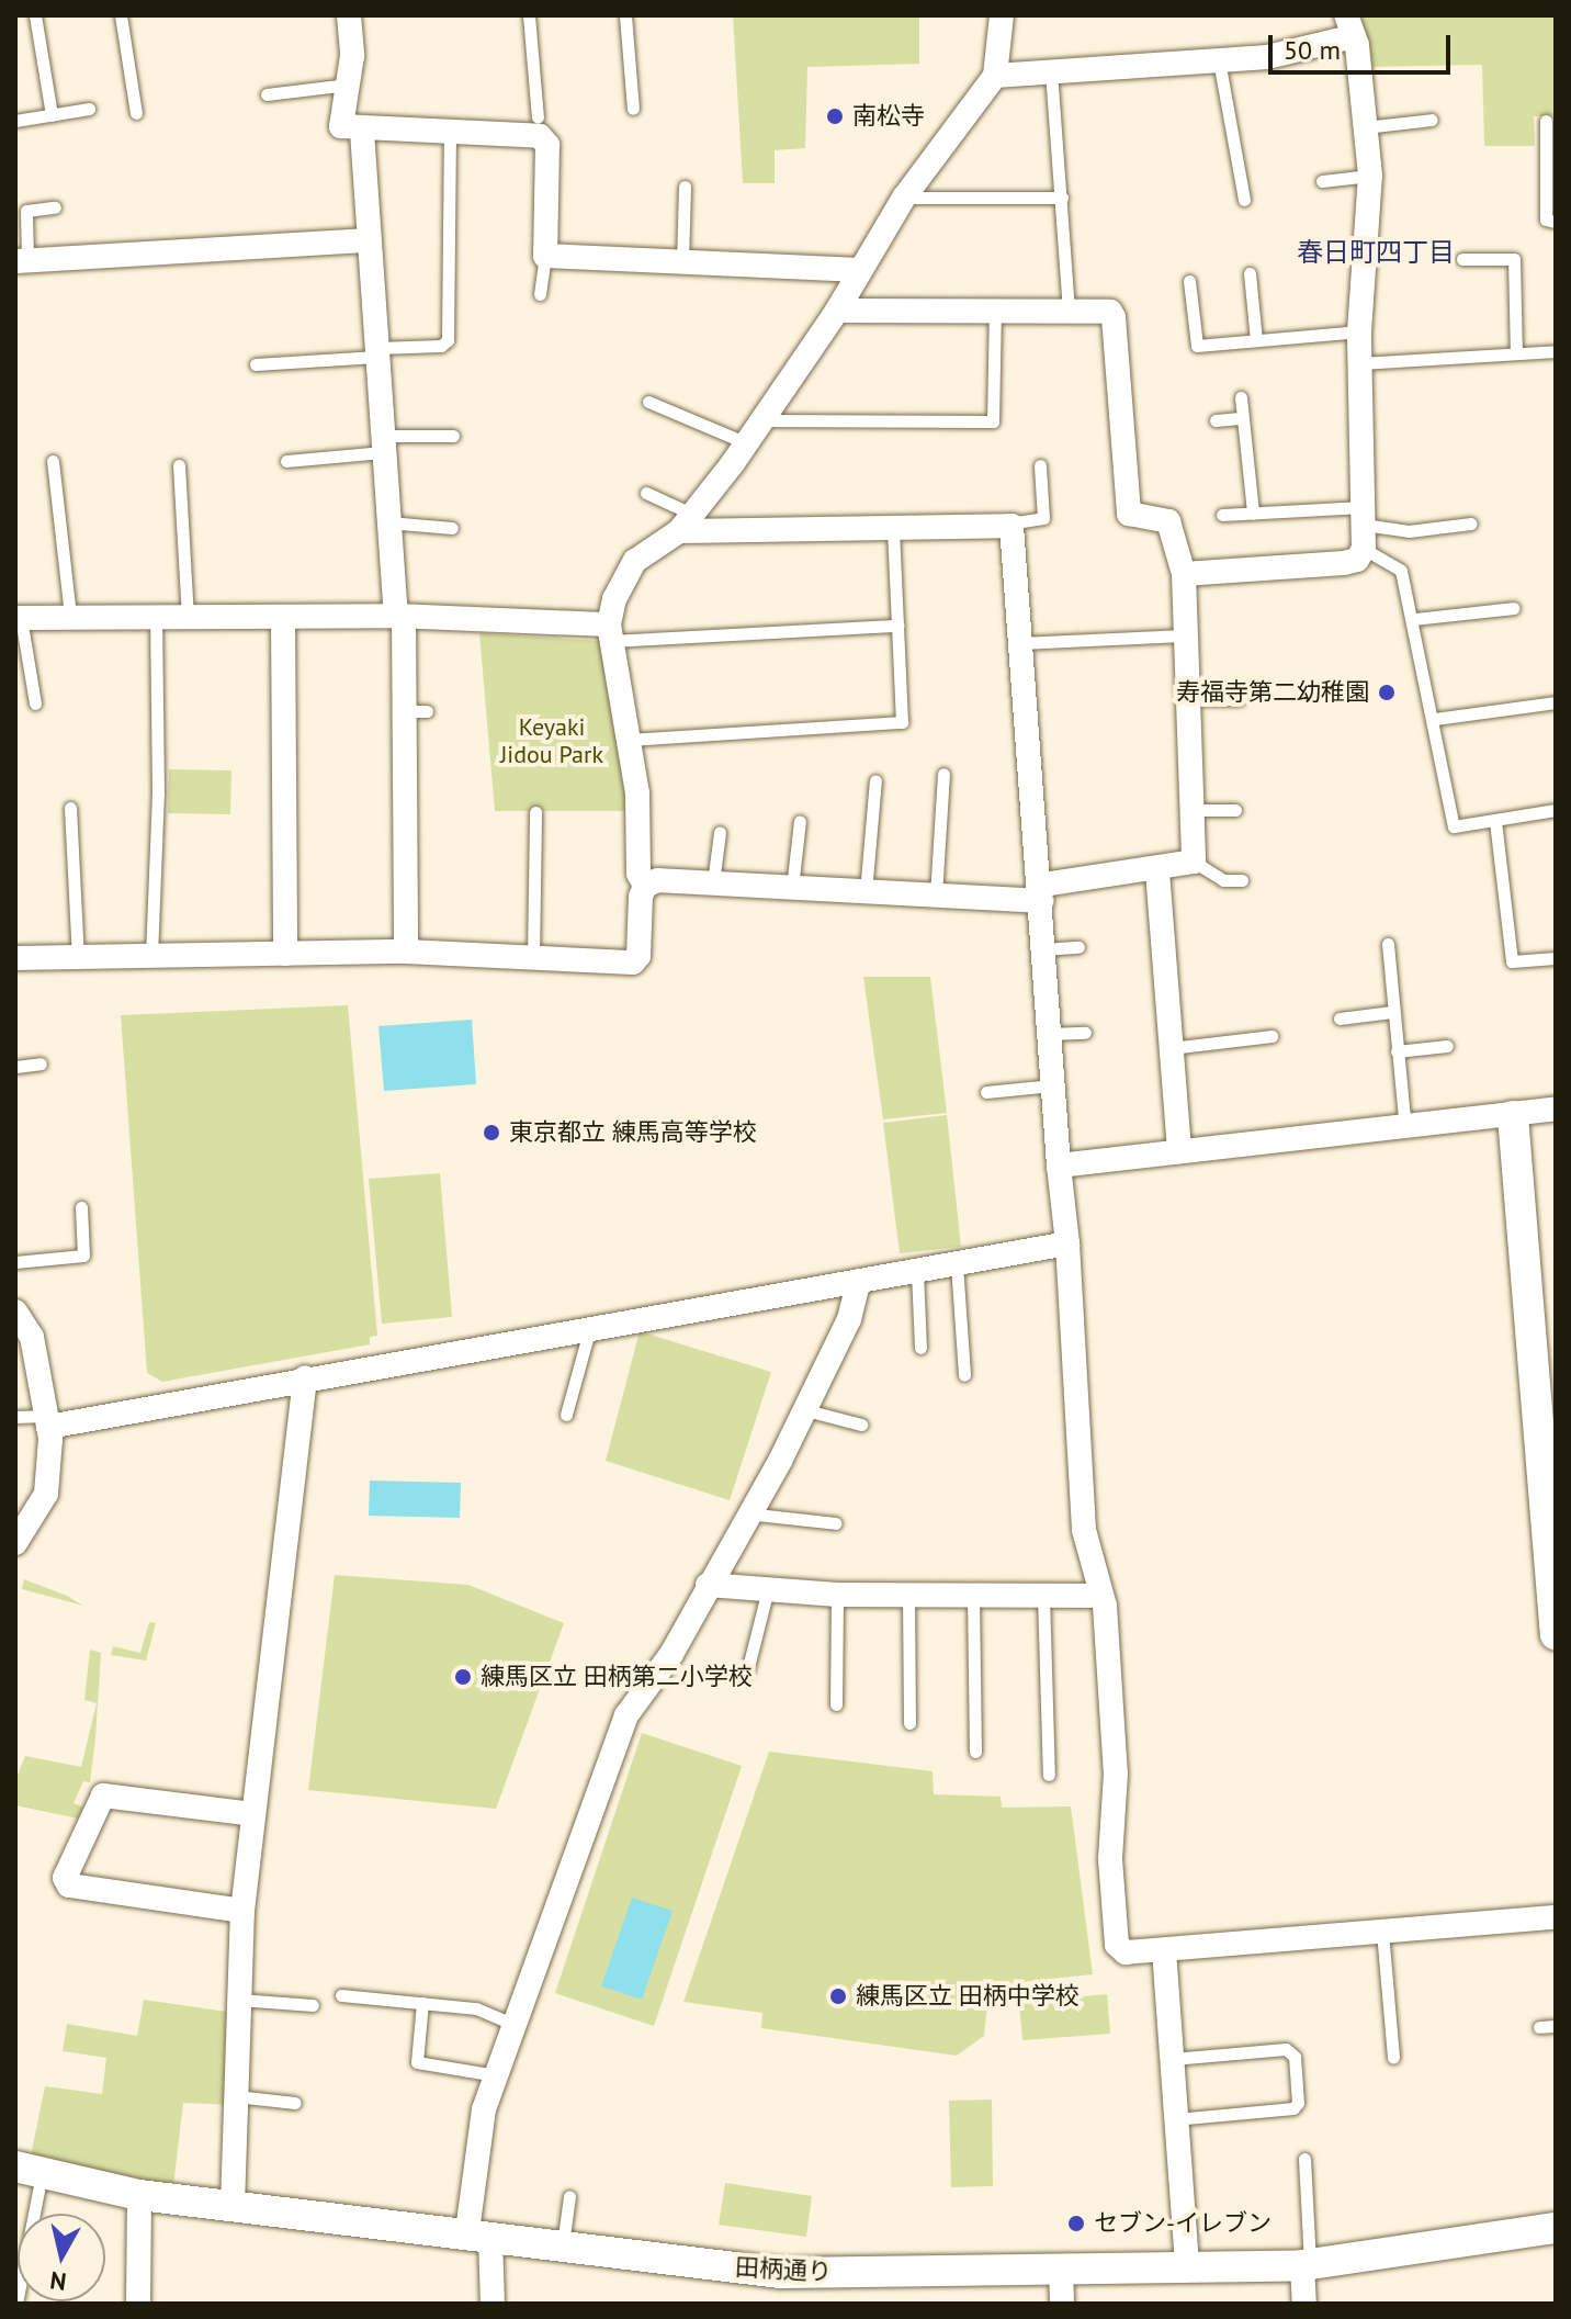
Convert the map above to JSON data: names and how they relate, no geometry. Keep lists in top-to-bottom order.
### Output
{
  "streets": {
    "street": ["田柄通り"]
  },
  "districts": ["春日町四丁目"],
  "parks": ["Keyaki Jidou Park"],
  "places": [
    "南松寺",
    "寿福寺第二幼稚園",
    "東京都立 練馬高等学校",
    "練馬区立 田柄第二小学校",
    "練馬区立 田柄中学校",
    "セブン-イレブン"
  ],
  "scale_bar": "50 m",
  "north": "bottom"
}
